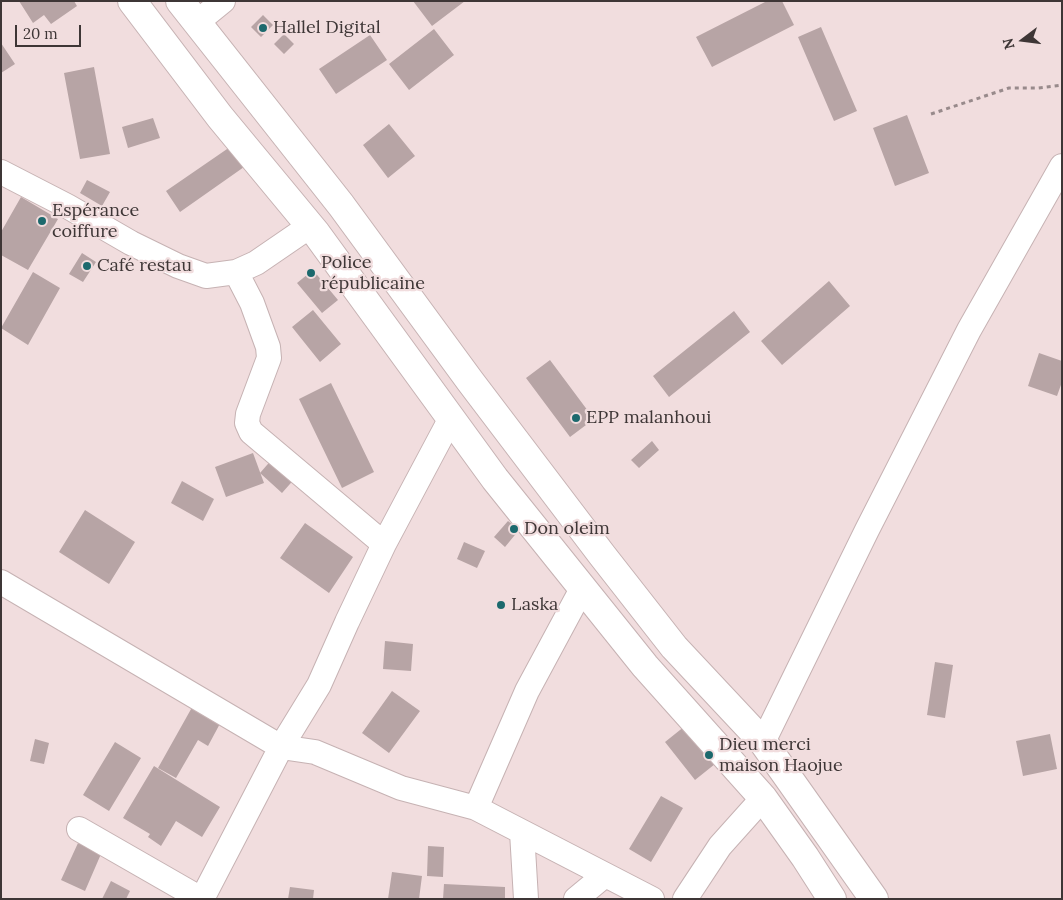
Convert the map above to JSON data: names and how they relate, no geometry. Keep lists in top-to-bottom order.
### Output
{
  "places": [
    "Hallel Digital",
    "Espérance coiffure",
    "Café restau",
    "Police républicaine",
    "EPP malanhoui",
    "Don oleim",
    "Laska",
    "Dieu merci maison Haojue"
  ],
  "scale_bar": "20 m",
  "north": "left"
}
